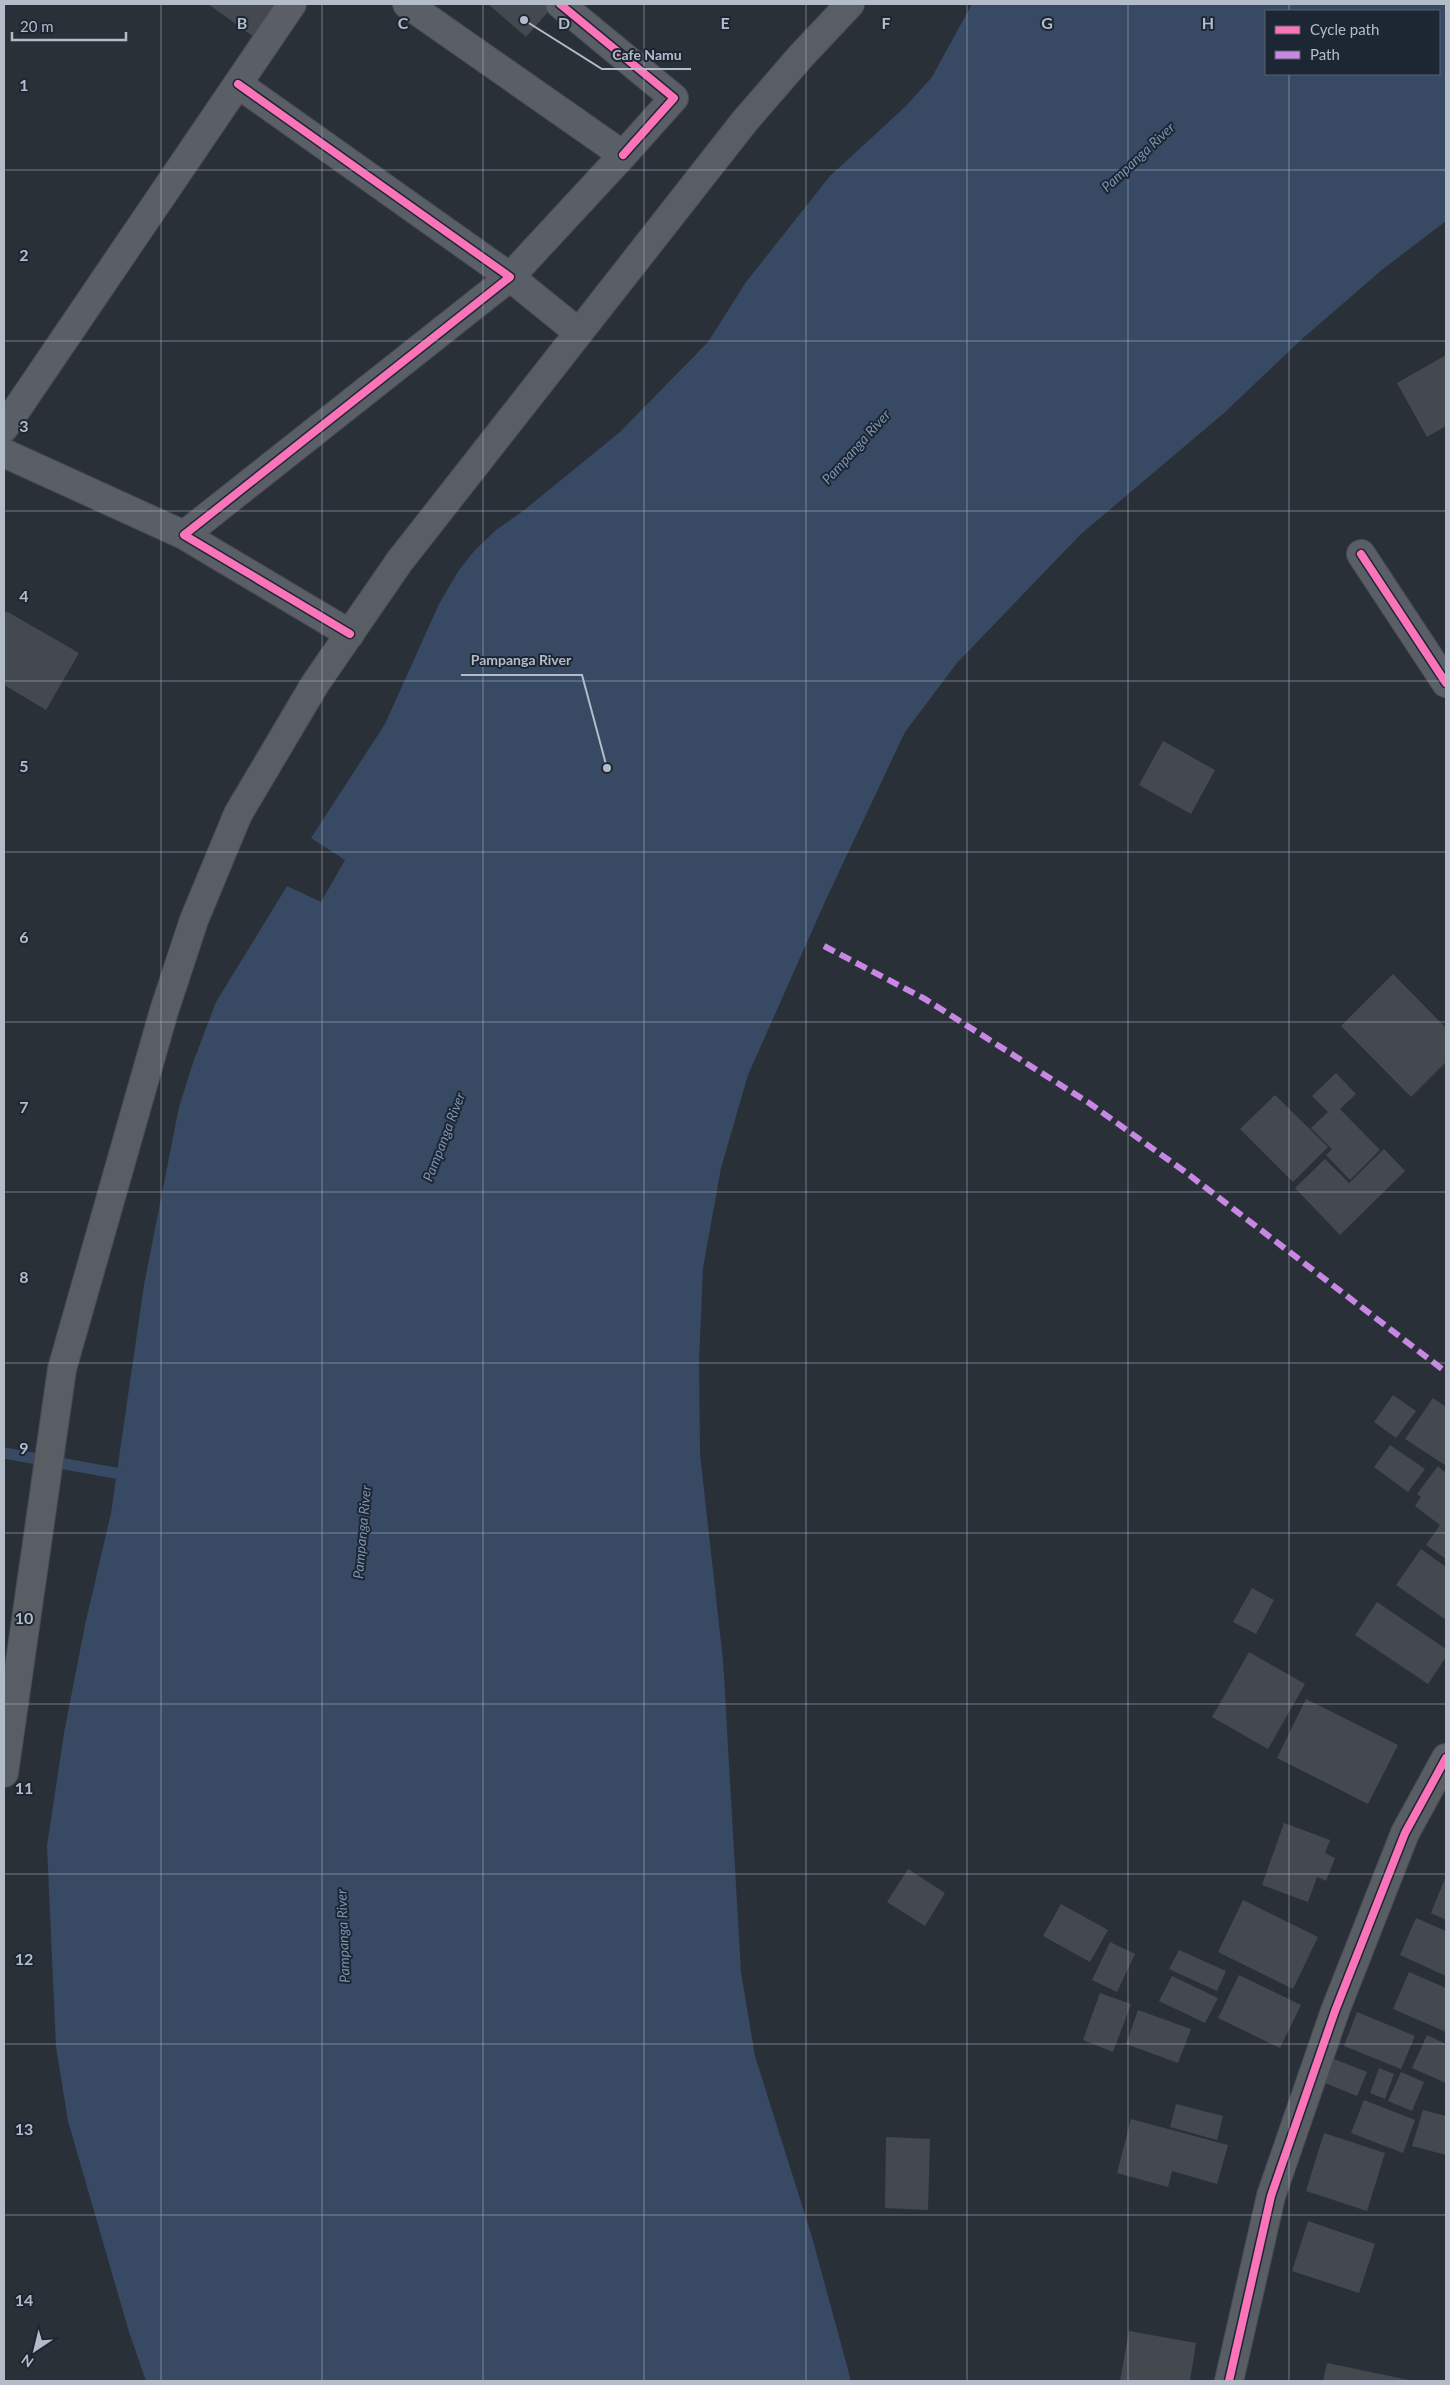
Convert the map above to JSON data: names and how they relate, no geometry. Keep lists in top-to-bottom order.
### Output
{
  "water": ["Pampanga River"],
  "places": ["Cafe Namu", "Pampanga River"],
  "legend": ["Cycle path", "Path"],
  "scale_bar": "20 m",
  "north": "bottom left",
  "grid": {
    "columns": [
      "B",
      "C",
      "D",
      "E",
      "F",
      "G",
      "H"
    ],
    "rows": [
      "1",
      "2",
      "3",
      "4",
      "5",
      "6",
      "7",
      "8",
      "9",
      "10",
      "11",
      "12",
      "13",
      "14"
    ]
  }
}
